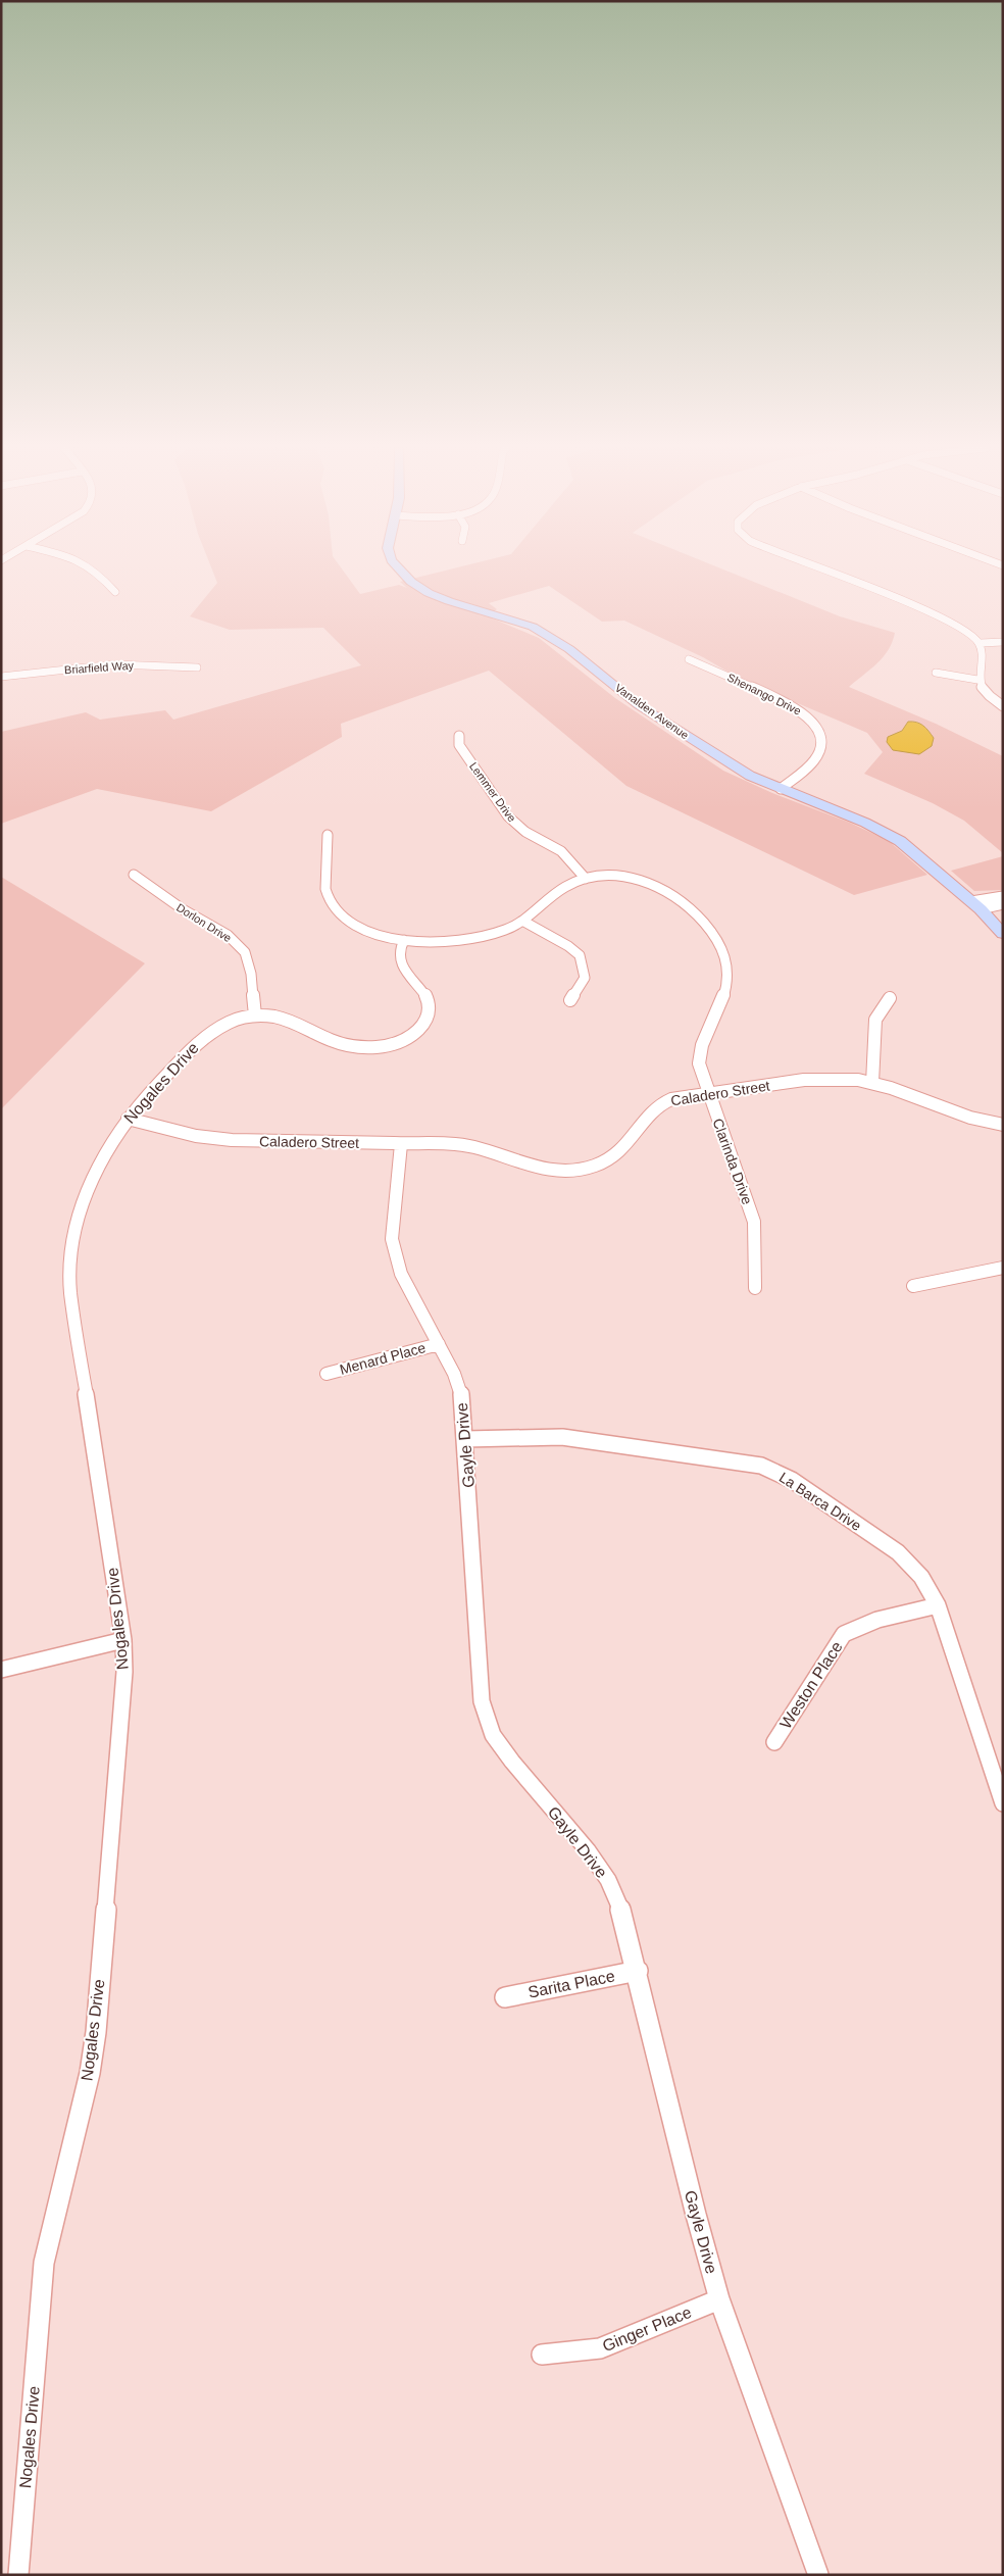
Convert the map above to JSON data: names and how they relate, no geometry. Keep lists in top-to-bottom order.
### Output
{
  "streets": {
    "main road": ["Vanalden Avenue"],
    "street": [
      "Briarfield Way",
      "Shenango Drive",
      "Lemmer Drive",
      "Dorlon Drive",
      "Nogales Drive",
      "Caladero Street",
      "Clarinda Drive",
      "Menard Place",
      "Gayle Drive",
      "La Barca Drive",
      "Weston Place",
      "Sarita Place",
      "Ginger Place"
    ]
  },
  "crossings": [
    ["Shenango Drive", "Vanalden Avenue"],
    ["Lemmer Drive", "Clarinda Drive"],
    ["Dorlon Drive", "Nogales Drive"],
    ["Nogales Drive", "Caladero Street"],
    ["Nogales Drive", "Clarinda Drive"],
    ["Caladero Street", "Clarinda Drive"],
    ["Caladero Street", "Gayle Drive"],
    ["Menard Place", "Gayle Drive"],
    ["Gayle Drive", "La Barca Drive"],
    ["Gayle Drive", "Sarita Place"],
    ["Gayle Drive", "Ginger Place"],
    ["La Barca Drive", "Weston Place"]
  ]
}
